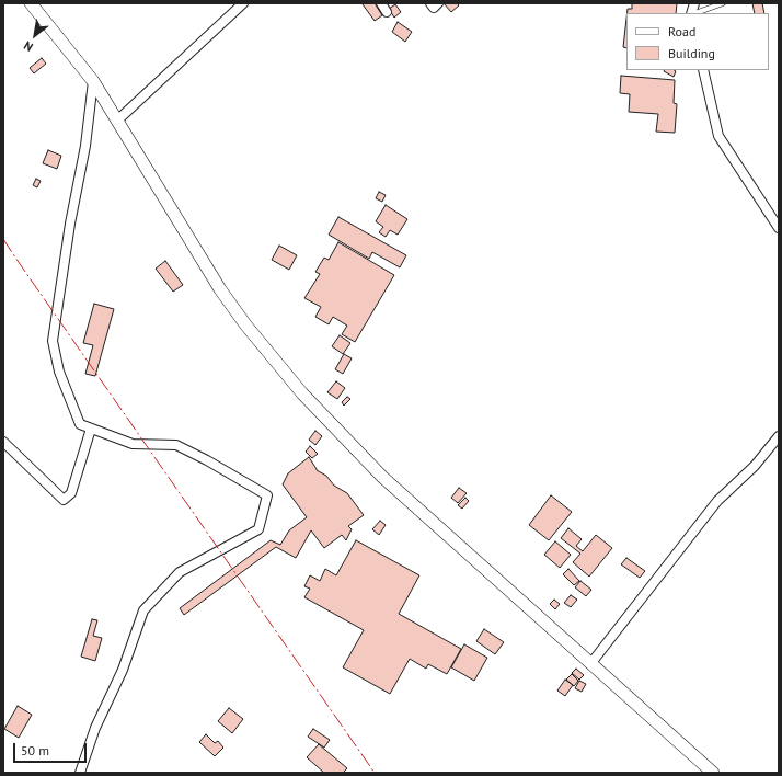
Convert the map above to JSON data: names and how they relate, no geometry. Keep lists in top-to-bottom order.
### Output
{
  "legend": ["Road", "Building"],
  "scale_bar": "50 m",
  "north": "bottom left"
}
